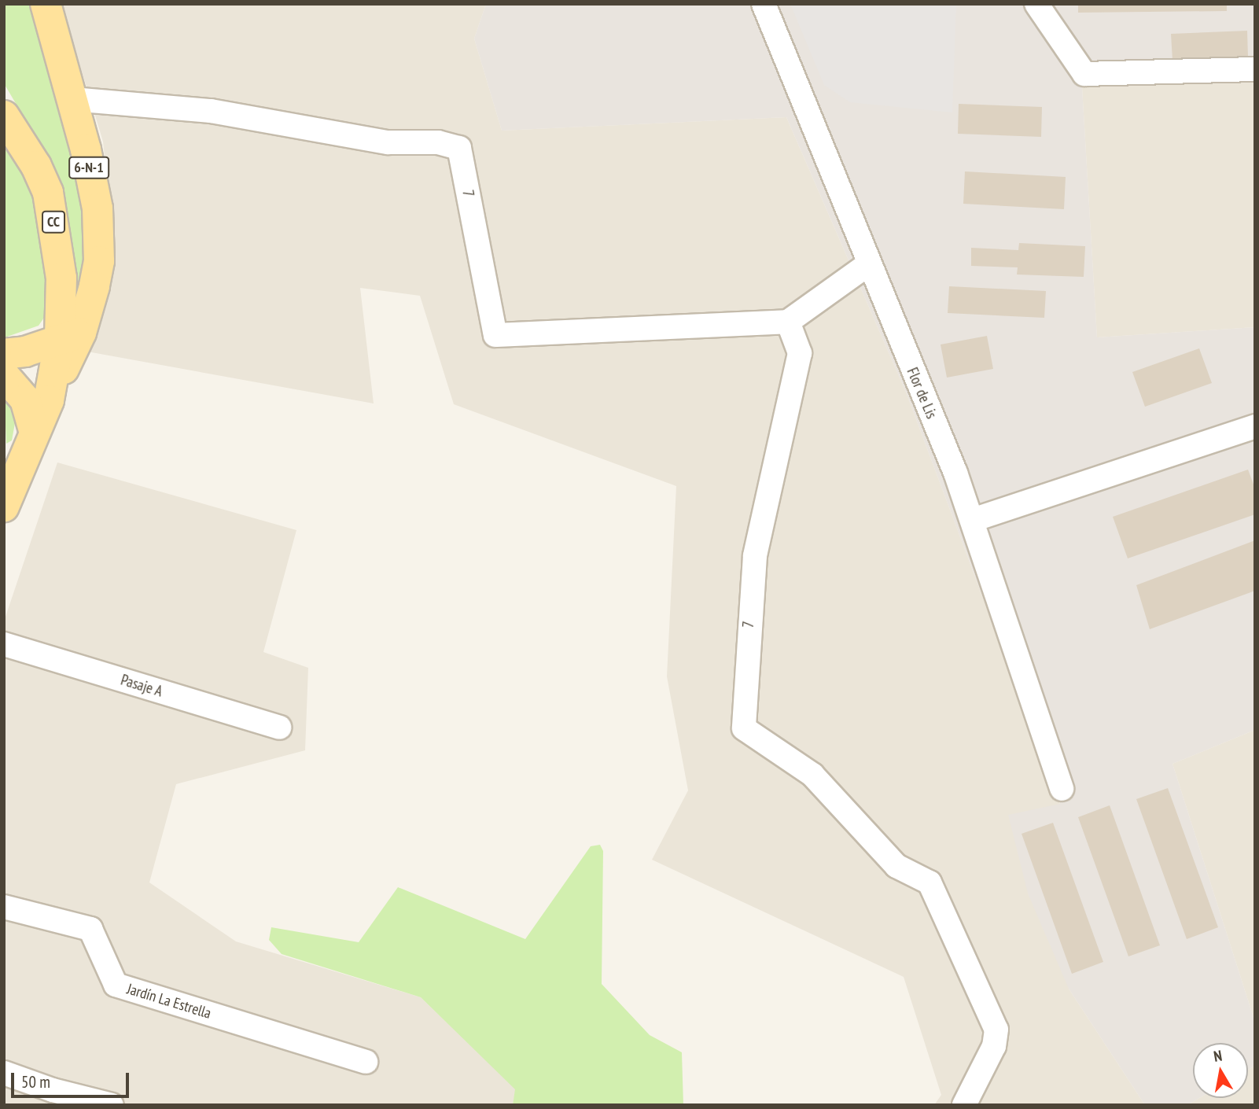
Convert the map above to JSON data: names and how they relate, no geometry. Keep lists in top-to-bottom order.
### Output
{
  "streets": {
    "main road": ["6-N-1", "CC"],
    "street": [
      "7",
      "Flor de Lis",
      "Pasaje A",
      "Jardín La Estrella"
    ]
  },
  "crossings": [
    ["6-N-1", "7"],
    ["6-N-1", "CC"]
  ],
  "scale_bar": "50 m",
  "north": "top"
}
